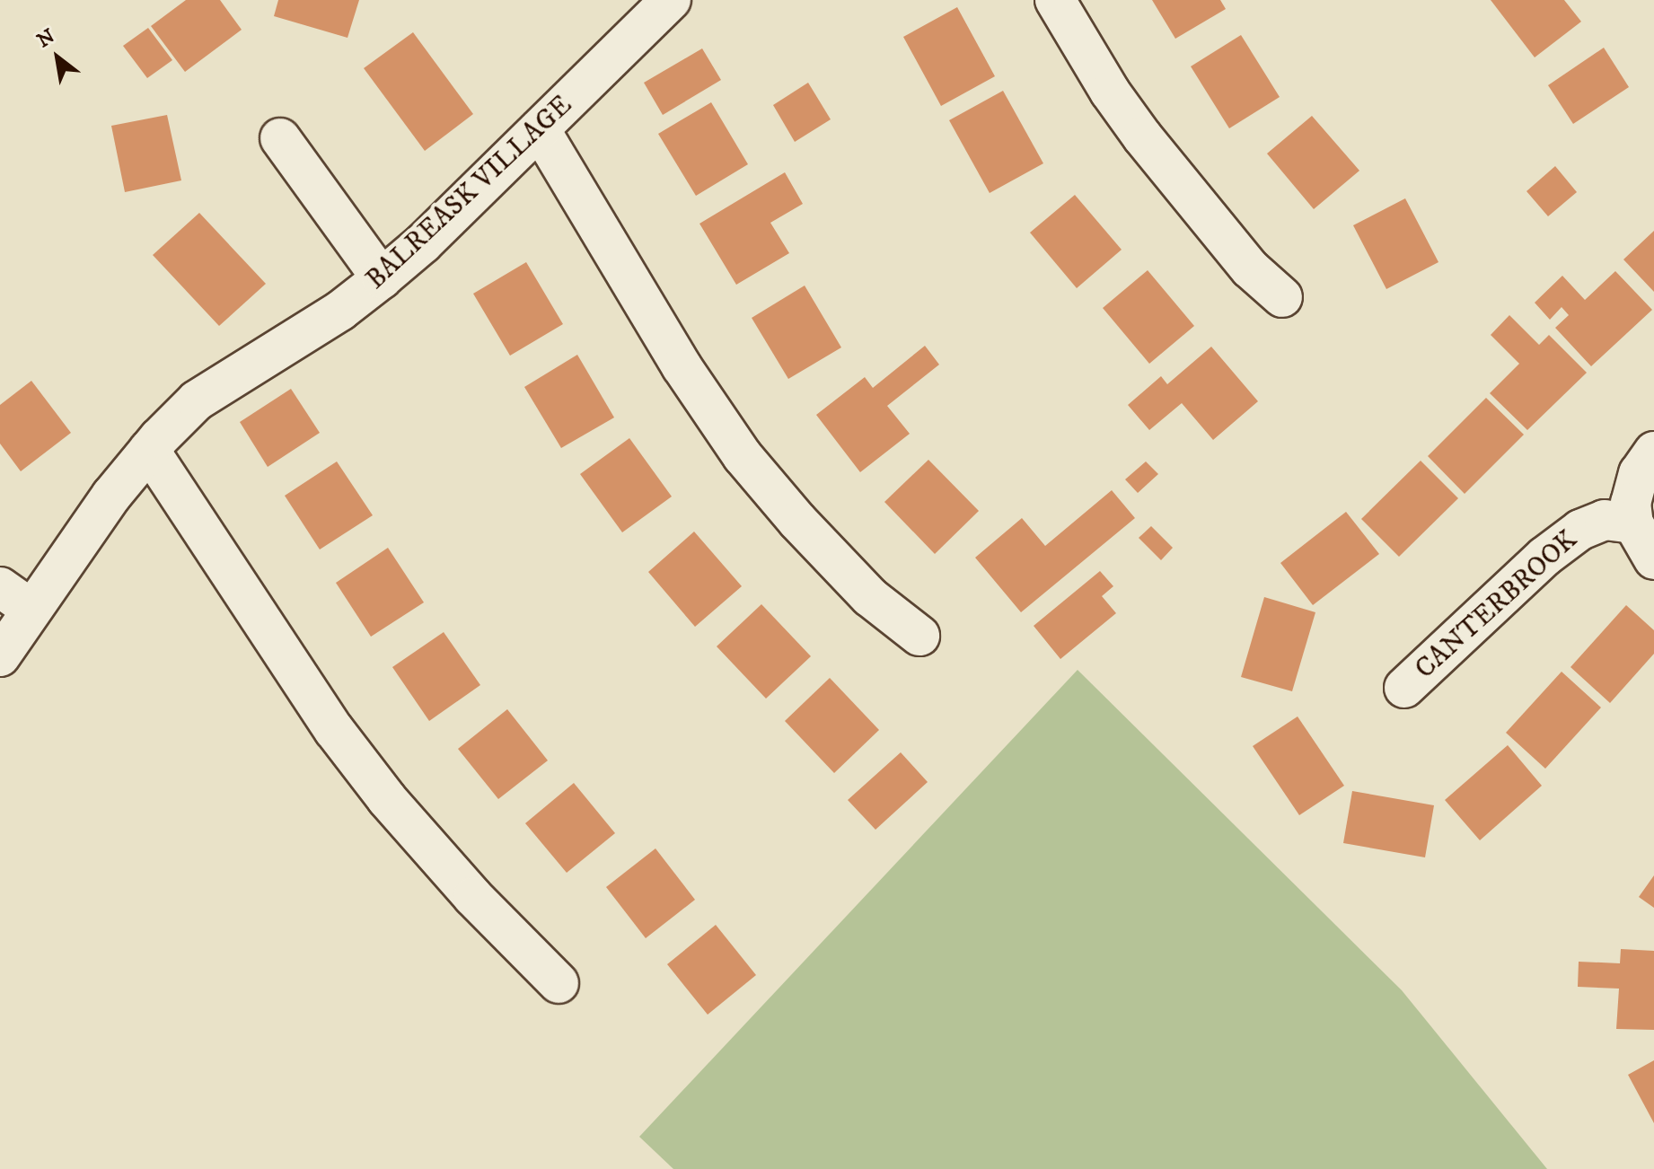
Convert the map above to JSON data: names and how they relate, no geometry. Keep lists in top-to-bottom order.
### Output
{
  "streets": {
    "street": ["BALREASK VILLAGE", "CANTERBROOK"]
  },
  "north": "top left"
}
